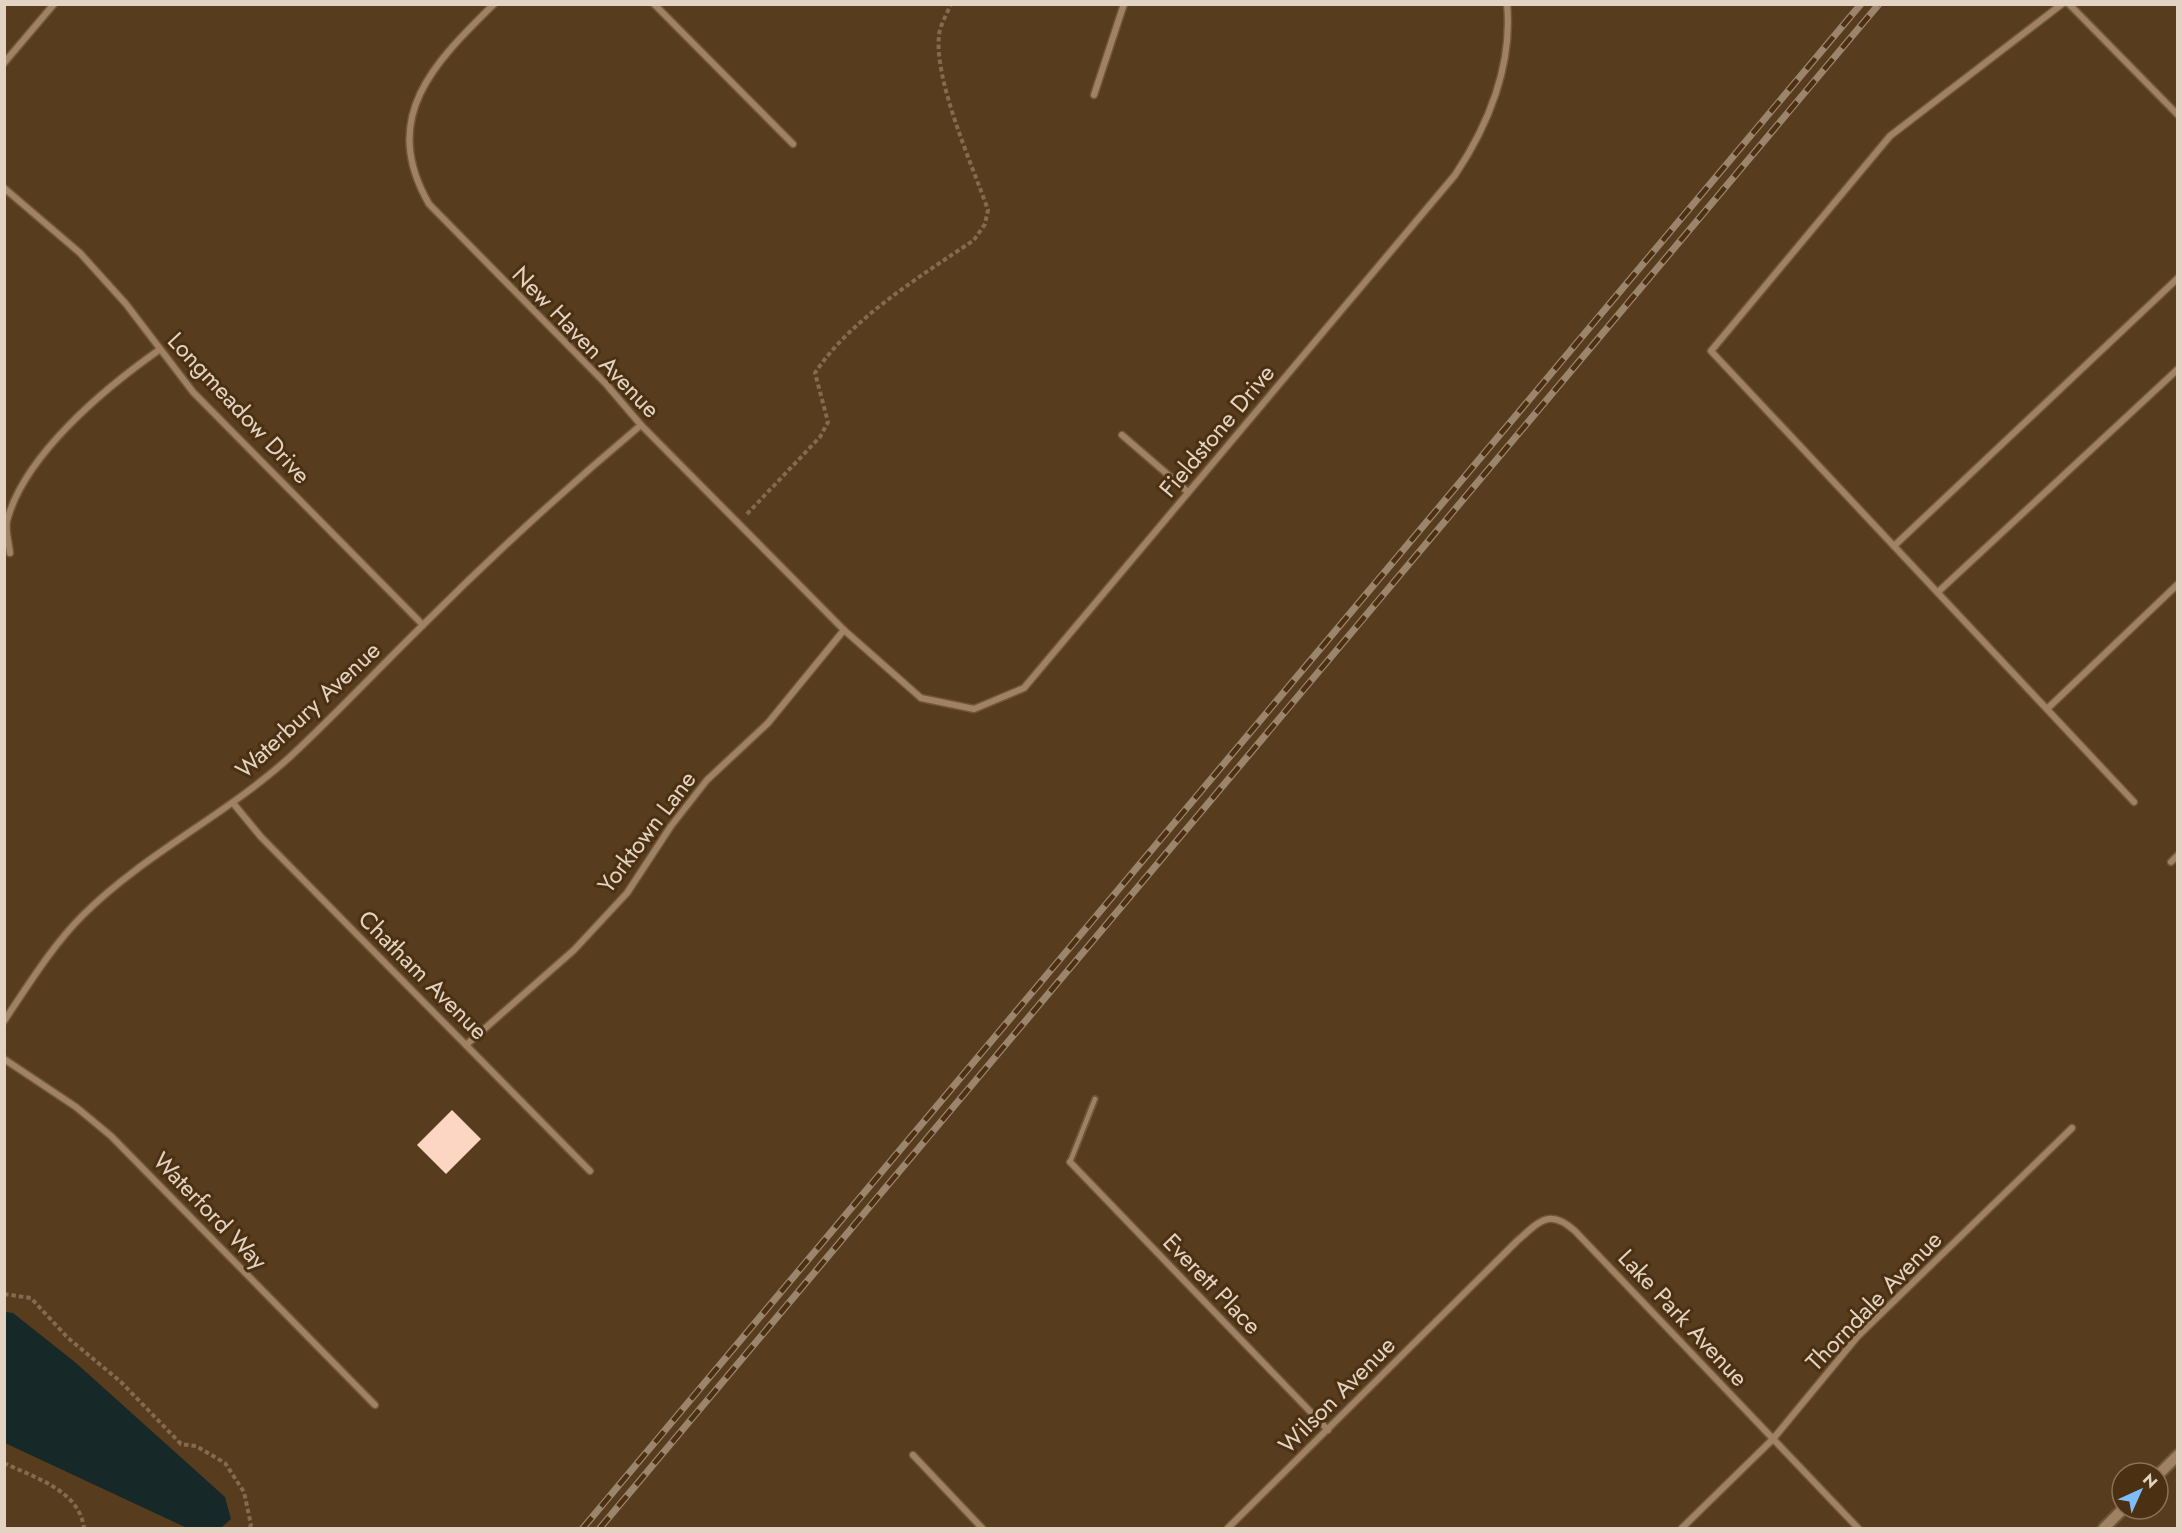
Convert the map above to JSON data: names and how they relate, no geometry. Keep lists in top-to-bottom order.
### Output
{
  "streets": {
    "street": [
      "New Haven Avenue",
      "Longmeadow Drive",
      "Fieldstone Drive",
      "Waterbury Avenue",
      "Yorktown Lane",
      "Chatham Avenue",
      "Waterford Way",
      "Everett Place",
      "Thorndale Avenue",
      "Lake Park Avenue",
      "Wilson Avenue"
    ]
  },
  "crossings": [
    ["New Haven Avenue", "Fieldstone Drive"],
    ["New Haven Avenue", "Waterbury Avenue"],
    ["New Haven Avenue", "Yorktown Lane"],
    ["Longmeadow Drive", "Waterbury Avenue"],
    ["Fieldstone Drive", "Yorktown Lane"],
    ["Waterbury Avenue", "Chatham Avenue"],
    ["Yorktown Lane", "Chatham Avenue"],
    ["Everett Place", "Wilson Avenue"],
    ["Thorndale Avenue", "Lake Park Avenue"],
    ["Lake Park Avenue", "Wilson Avenue"]
  ],
  "north": "top right"
}
